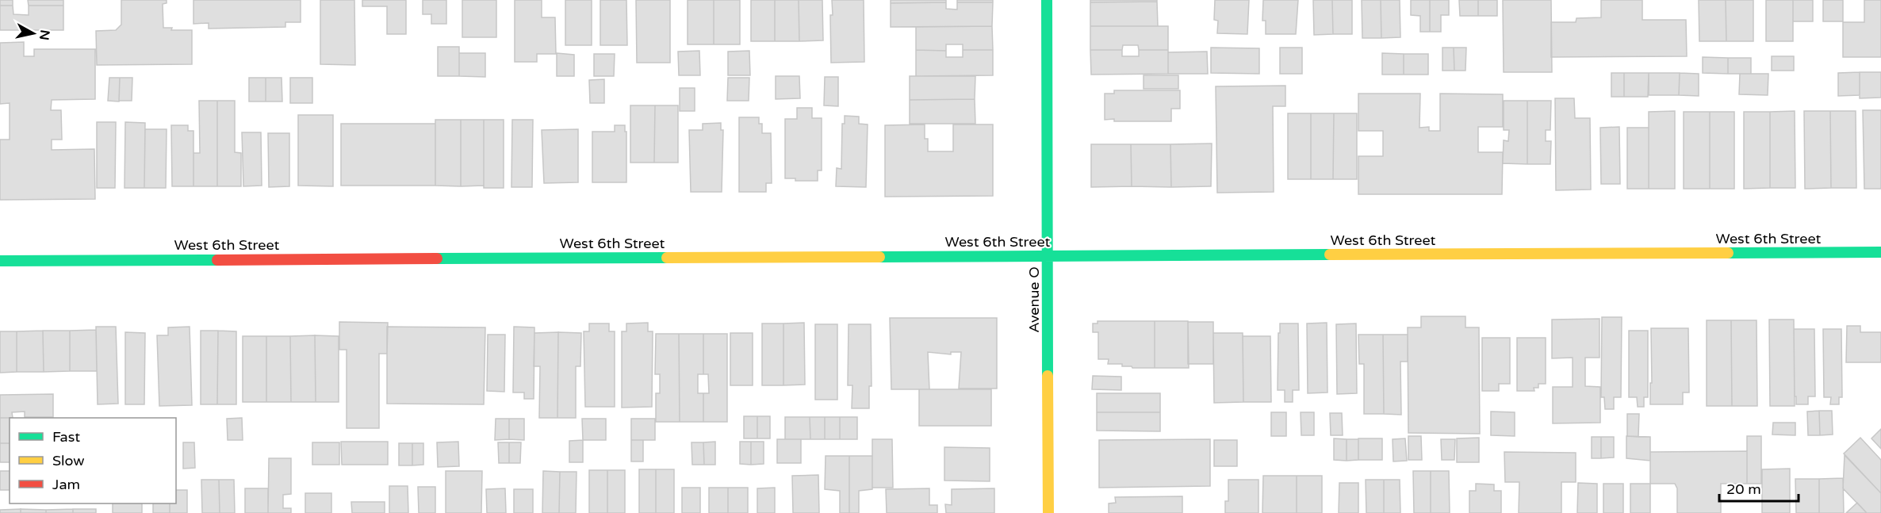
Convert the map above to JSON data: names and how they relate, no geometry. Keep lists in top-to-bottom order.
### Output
{
  "streets": {
    "street": ["West 6th Street", "Avenue O"]
  },
  "crossings": [
    ["West 6th Street", "Avenue O"]
  ],
  "legend": ["Fast", "Slow", "Jam"],
  "scale_bar": "20 m",
  "north": "right"
}
